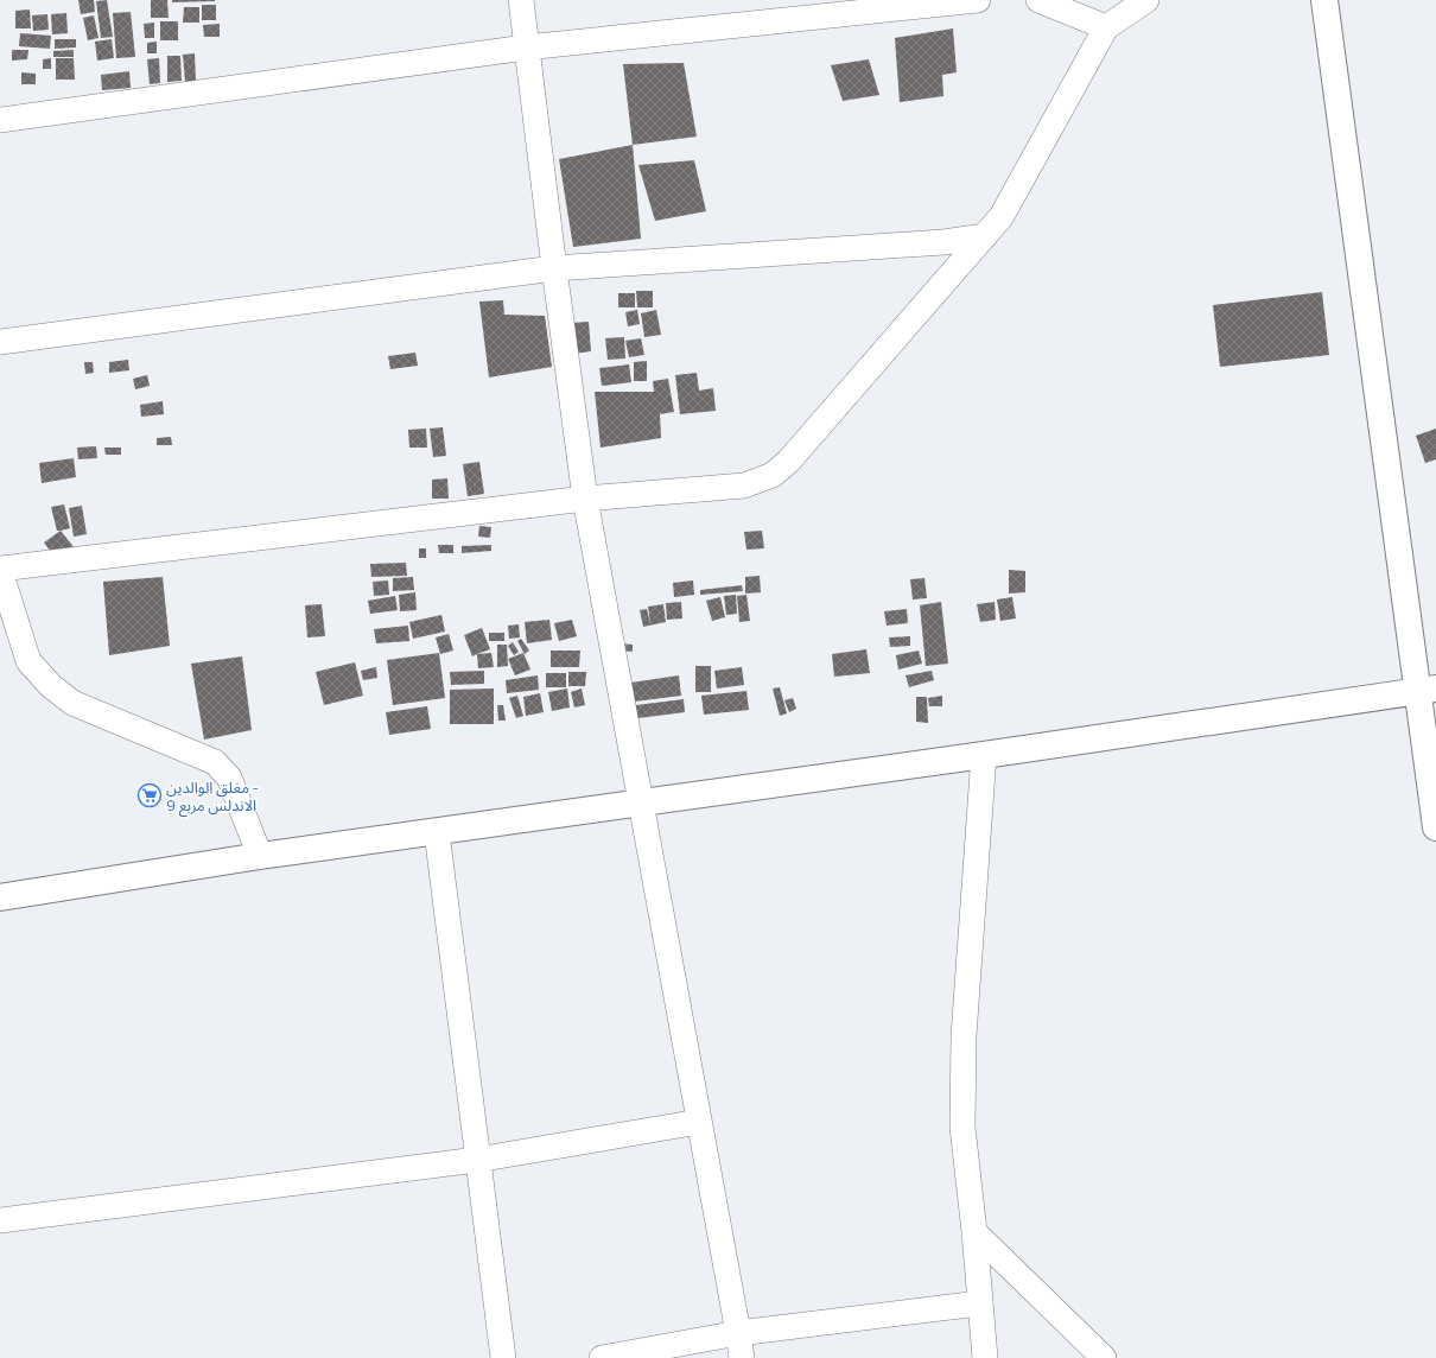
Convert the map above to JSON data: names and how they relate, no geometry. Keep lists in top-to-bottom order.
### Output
{
  "places": {
    "supermarket": ["مغلق الوالدين - الاندلس مربع 9"]
  }
}
